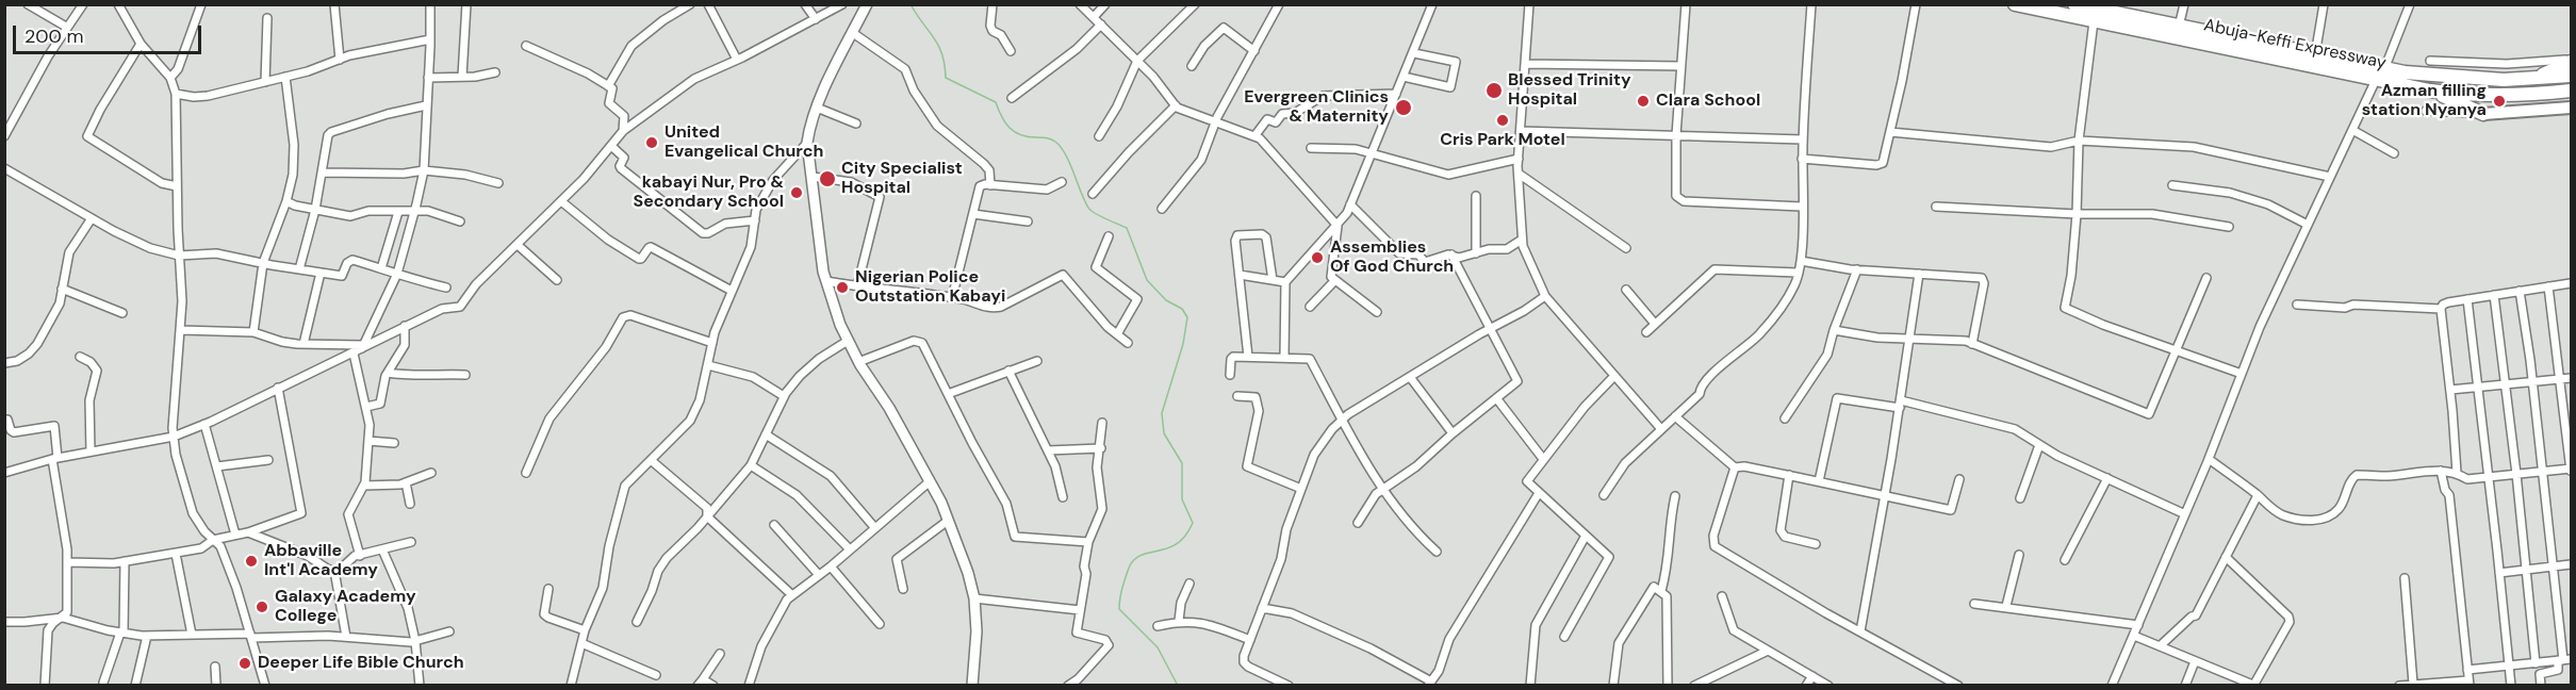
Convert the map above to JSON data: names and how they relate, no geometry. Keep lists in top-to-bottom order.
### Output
{
  "streets": {
    "highway": ["Abuja-Keffi Expressway"]
  },
  "places": [
    "Blessed Trinity Hospital",
    "Clara School",
    "Azman filling station Nyanya",
    "Evergreen Clinics & Maternity",
    "Cris Park Motel",
    "United Evangelical Church",
    "City Specialist Hospital",
    "kabayi Nur, Pro & Secondary School",
    "Assemblies Of God Church",
    "Nigerian Police Outstation Kabayi",
    "Abbaville Int'l Academy",
    "Galaxy Academy College",
    "Deeper Life Bible Church"
  ],
  "scale_bar": "200 m"
}
